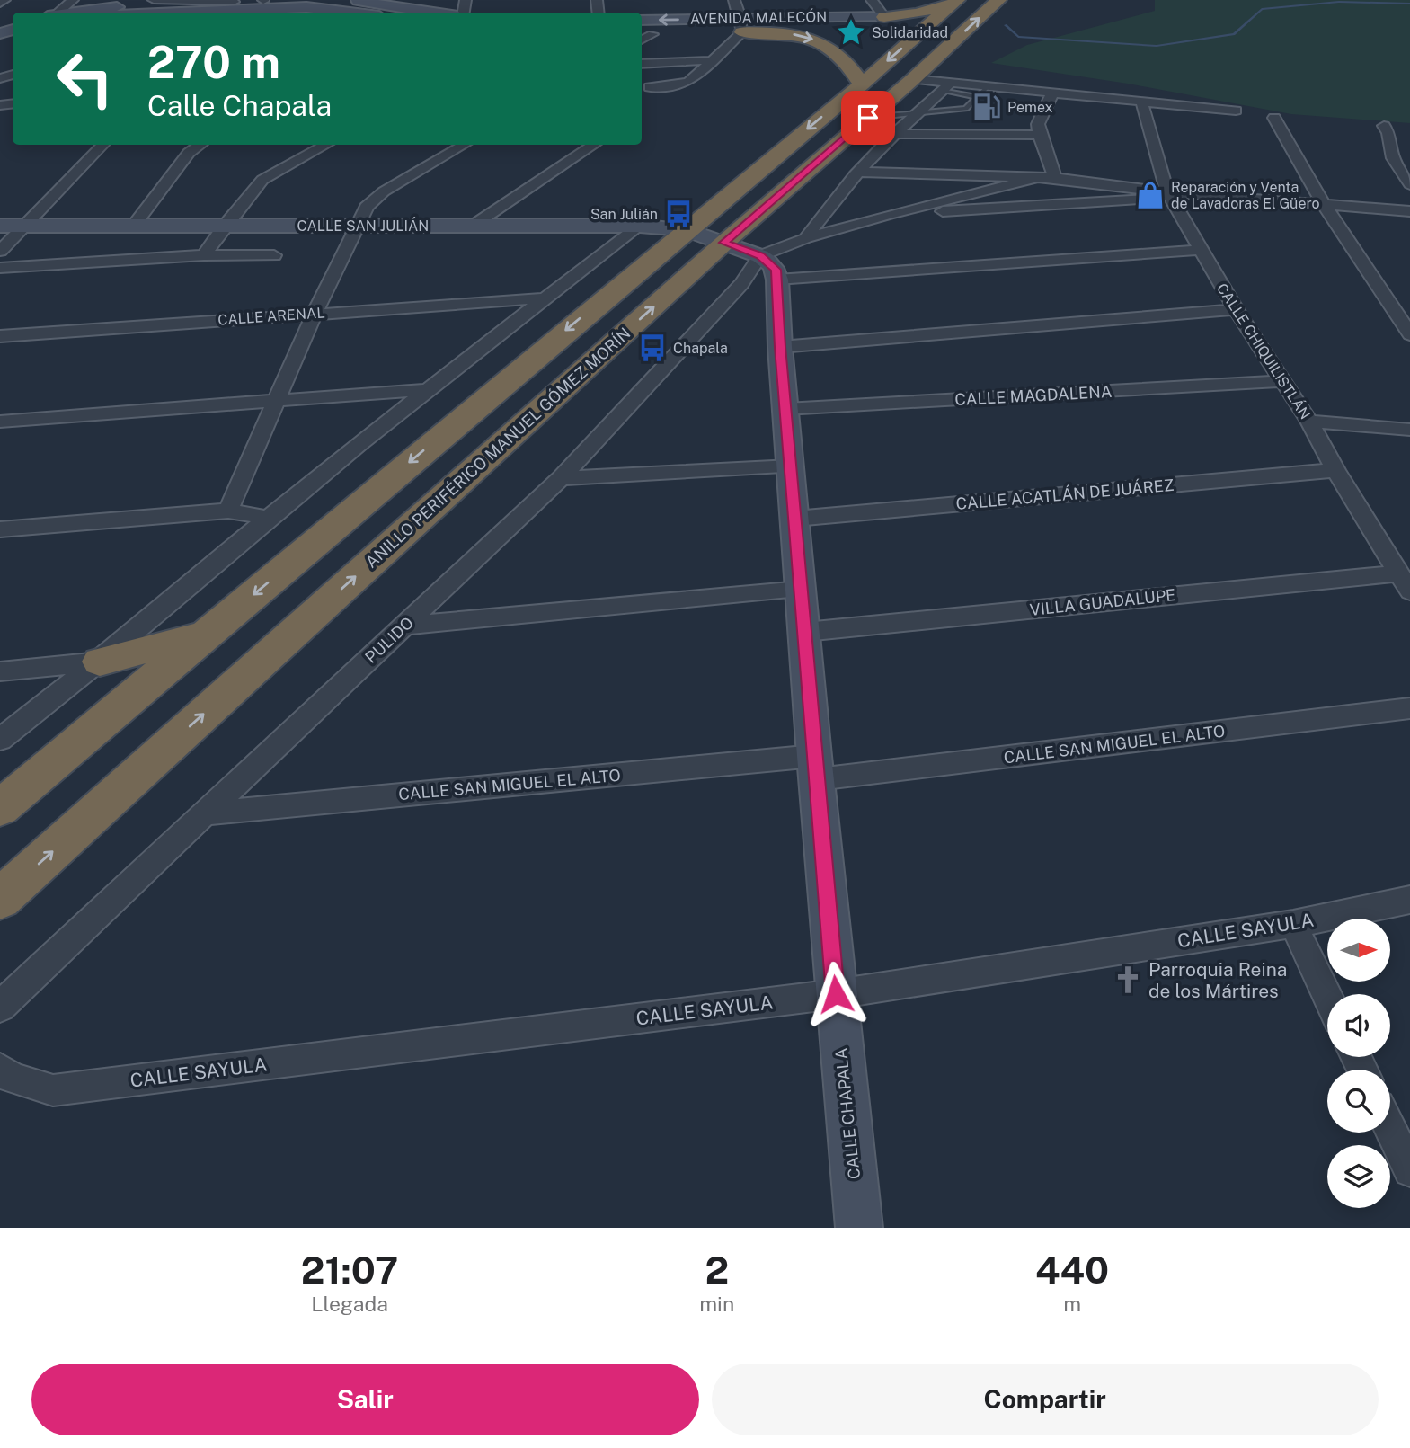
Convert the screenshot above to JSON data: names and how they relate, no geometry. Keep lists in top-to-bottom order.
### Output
{
  "streets": {
    "highway": ["AVENIDA MALECÓN", "ANILLO PERIFÉRICO MANUEL GÓMEZ MORÍN"],
    "street": [
      "CALLE SAN JULIÁN",
      "CALLE ARENAL",
      "CALLE CHIQUILISTLÁN",
      "CALLE MAGDALENA",
      "CALLE ACATLÁN DE JUÁREZ",
      "VILLA GUADALUPE",
      "PULIDO",
      "CALLE SAN MIGUEL EL ALTO",
      "CALLE SAYULA",
      "CALLE CHAPALA"
    ]
  },
  "crossings": [
    ["CALLE SAN JULIÁN", "ANILLO PERIFÉRICO MANUEL GÓMEZ MORÍN"],
    ["CALLE CHIQUILISTLÁN", "CALLE MAGDALENA"],
    ["CALLE CHIQUILISTLÁN", "CALLE ACATLÁN DE JUÁREZ"],
    ["CALLE CHIQUILISTLÁN", "VILLA GUADALUPE"],
    ["CALLE MAGDALENA", "CALLE CHAPALA"],
    ["CALLE ACATLÁN DE JUÁREZ", "CALLE CHAPALA"],
    ["VILLA GUADALUPE", "CALLE CHAPALA"],
    ["PULIDO", "CALLE SAN MIGUEL EL ALTO"],
    ["PULIDO", "CALLE CHAPALA"],
    ["CALLE SAN MIGUEL EL ALTO", "CALLE CHAPALA"],
    ["CALLE SAYULA", "CALLE CHAPALA"]
  ],
  "places": {
    "place": ["Solidaridad"],
    "fuel station": ["Pemex"],
    "shop": ["Reparación y Venta de Lavadoras El Güero"],
    "bus stop": ["San Julián", "Chapala"],
    "church": ["Parroquia Reina de los Mártires"]
  },
  "north": "right",
  "page": {
    "turn": ["270 m", "Calle Chapala"],
    "eta": [
      "21:07",
      "Llegada",
      "2",
      "min",
      "440",
      "m"
    ],
    "buttons": ["Salir", "Compartir"]
  }
}
